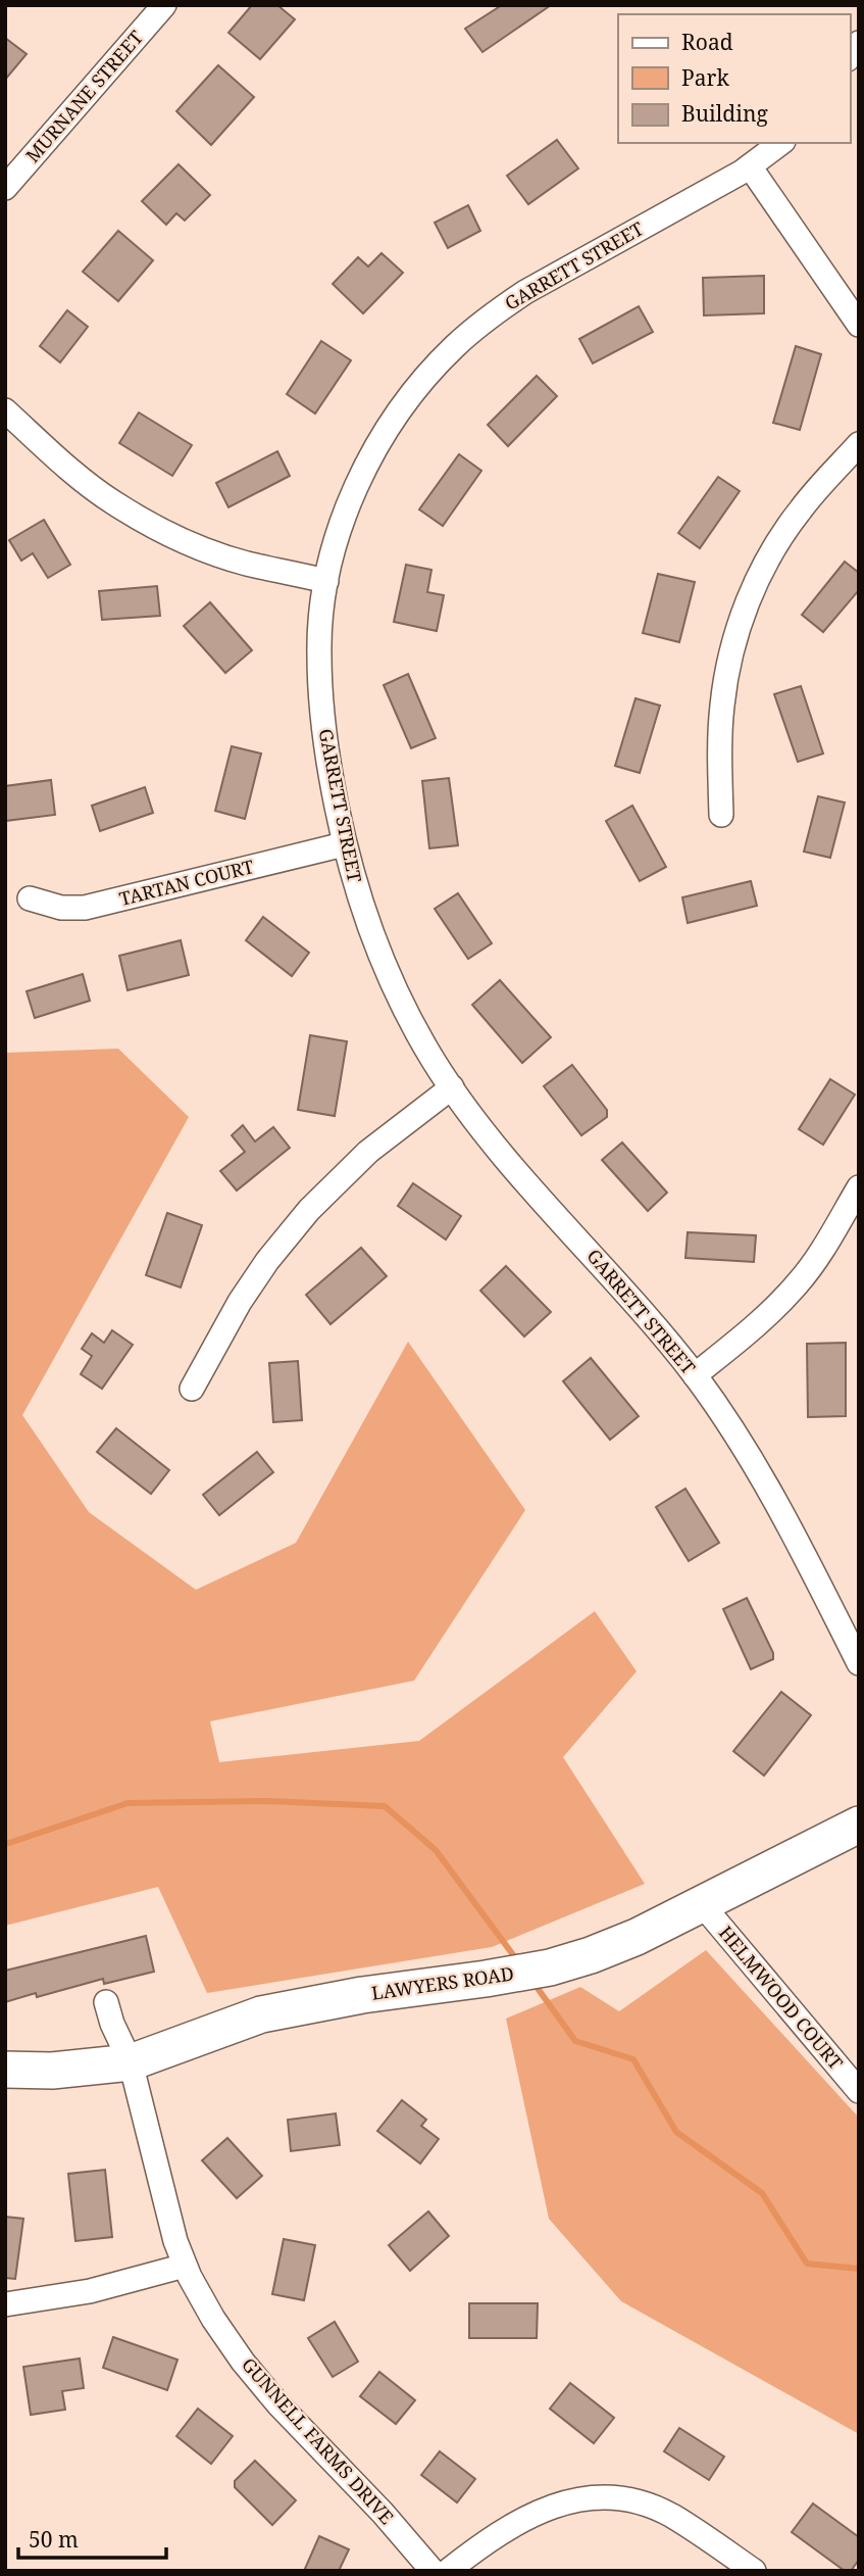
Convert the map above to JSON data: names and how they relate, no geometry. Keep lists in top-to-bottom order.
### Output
{
  "streets": {
    "main road": ["LAWYERS ROAD"],
    "street": [
      "MURNANE STREET",
      "GARRETT STREET",
      "TARTAN COURT",
      "HELMWOOD COURT",
      "GUNNELL FARMS DRIVE"
    ]
  },
  "crossings": [
    ["GARRETT STREET", "TARTAN COURT"],
    ["LAWYERS ROAD", "HELMWOOD COURT"],
    ["LAWYERS ROAD", "GUNNELL FARMS DRIVE"]
  ],
  "legend": ["Road", "Park", "Building"],
  "scale_bar": "50 m"
}
